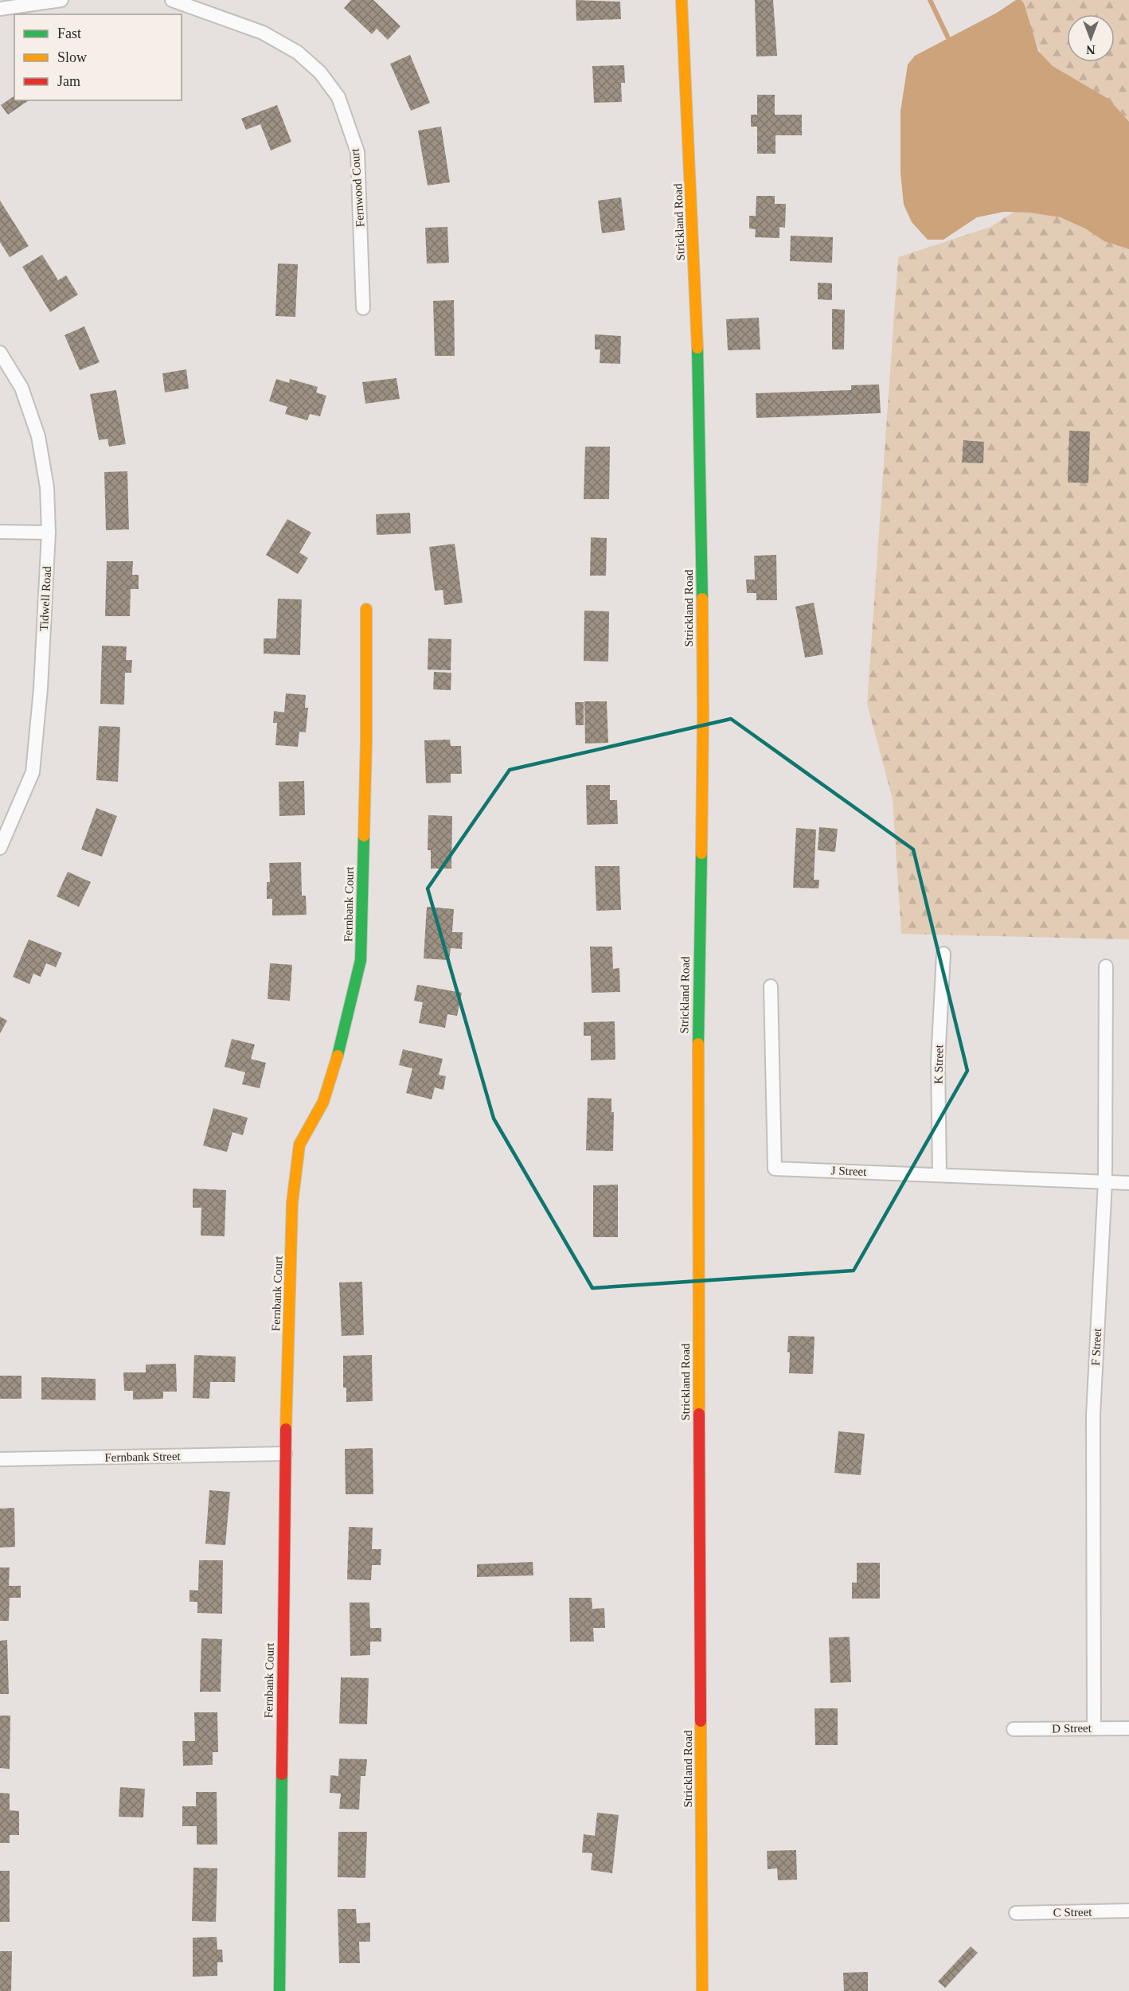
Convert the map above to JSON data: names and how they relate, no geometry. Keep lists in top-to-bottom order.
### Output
{
  "streets": {
    "street": [
      "Fernwood Court",
      "Strickland Road",
      "Tidwell Road",
      "Fernbank Court",
      "K Street",
      "J Street",
      "F Street",
      "Fernbank Street",
      "D Street",
      "C Street"
    ]
  },
  "crossings": [
    ["Fernbank Court", "Fernbank Street"],
    ["K Street", "J Street"],
    ["J Street", "F Street"],
    ["F Street", "D Street"]
  ],
  "legend": ["Fast", "Slow", "Jam"],
  "north": "bottom"
}
